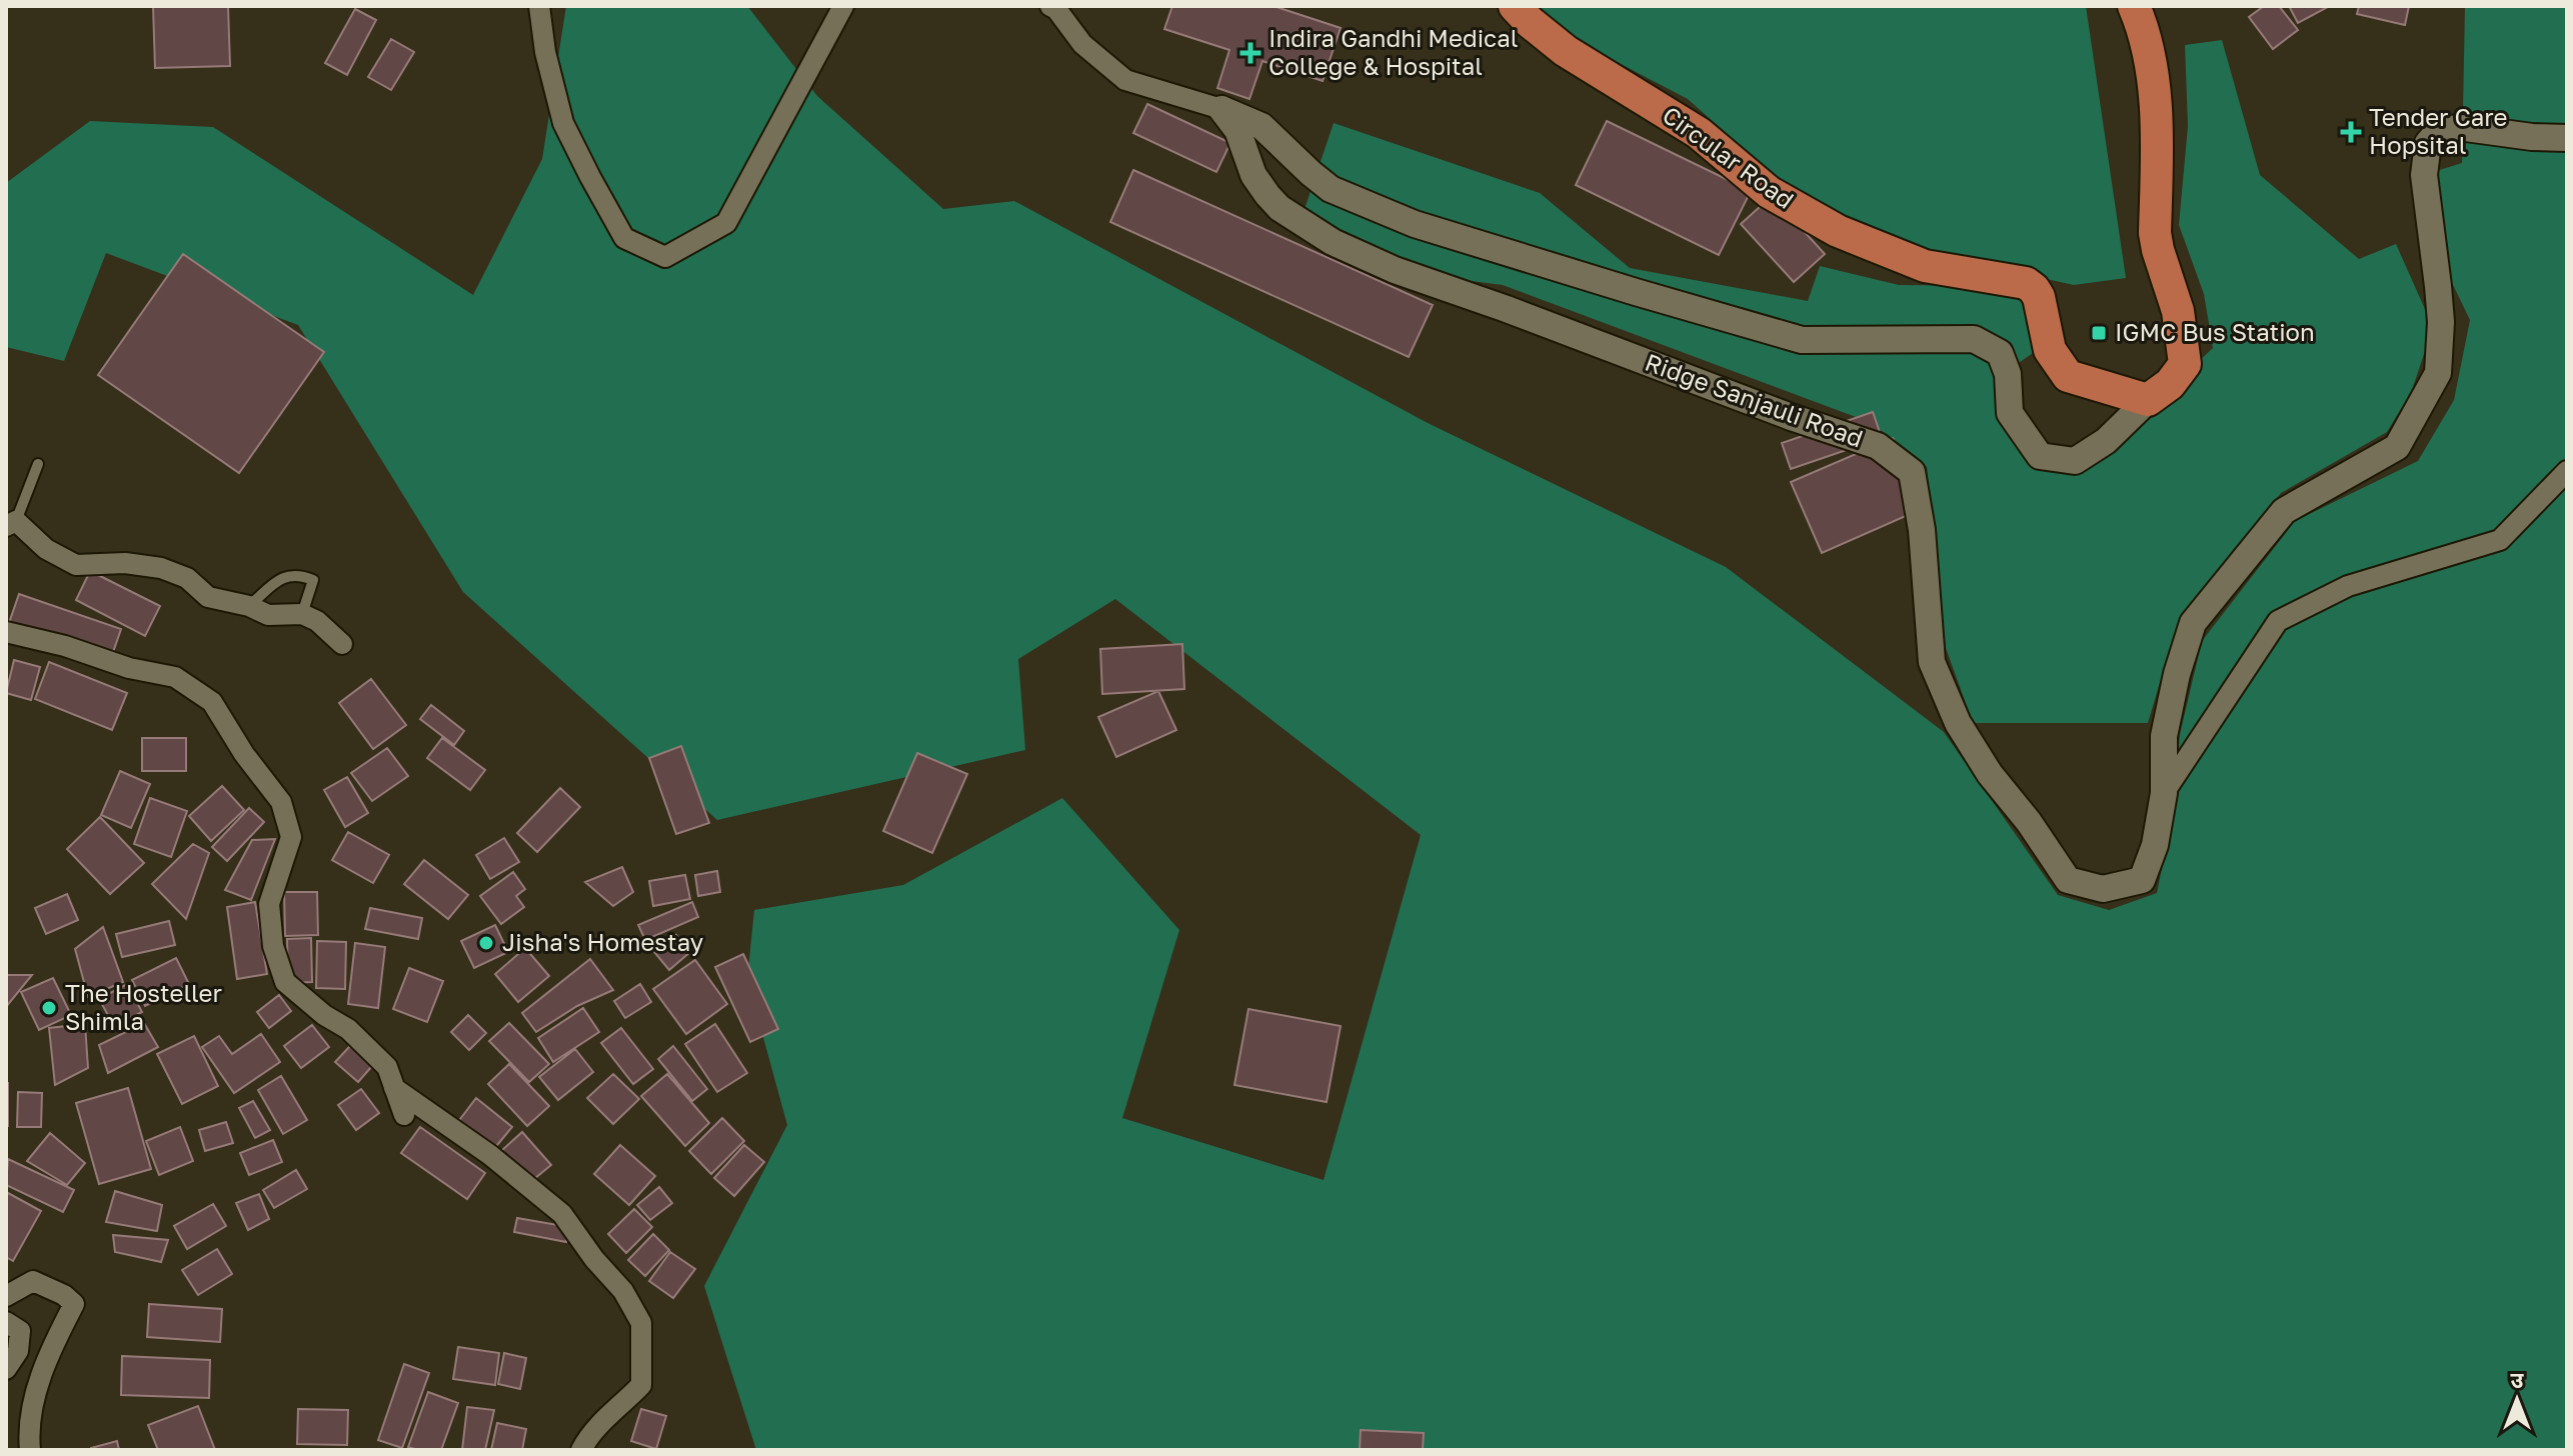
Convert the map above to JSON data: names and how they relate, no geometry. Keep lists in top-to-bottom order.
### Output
{
  "streets": {
    "main road": ["Circular Road"],
    "street": ["Ridge Sanjauli Road"]
  },
  "places": {
    "health": ["Indira Gandhi Medical College & Hospital", "Tender Care Hopsital"],
    "transit": ["IGMC Bus Station"],
    "other": ["Jisha's Homestay", "The Hosteller Shimla"]
  },
  "north": "top"
}
